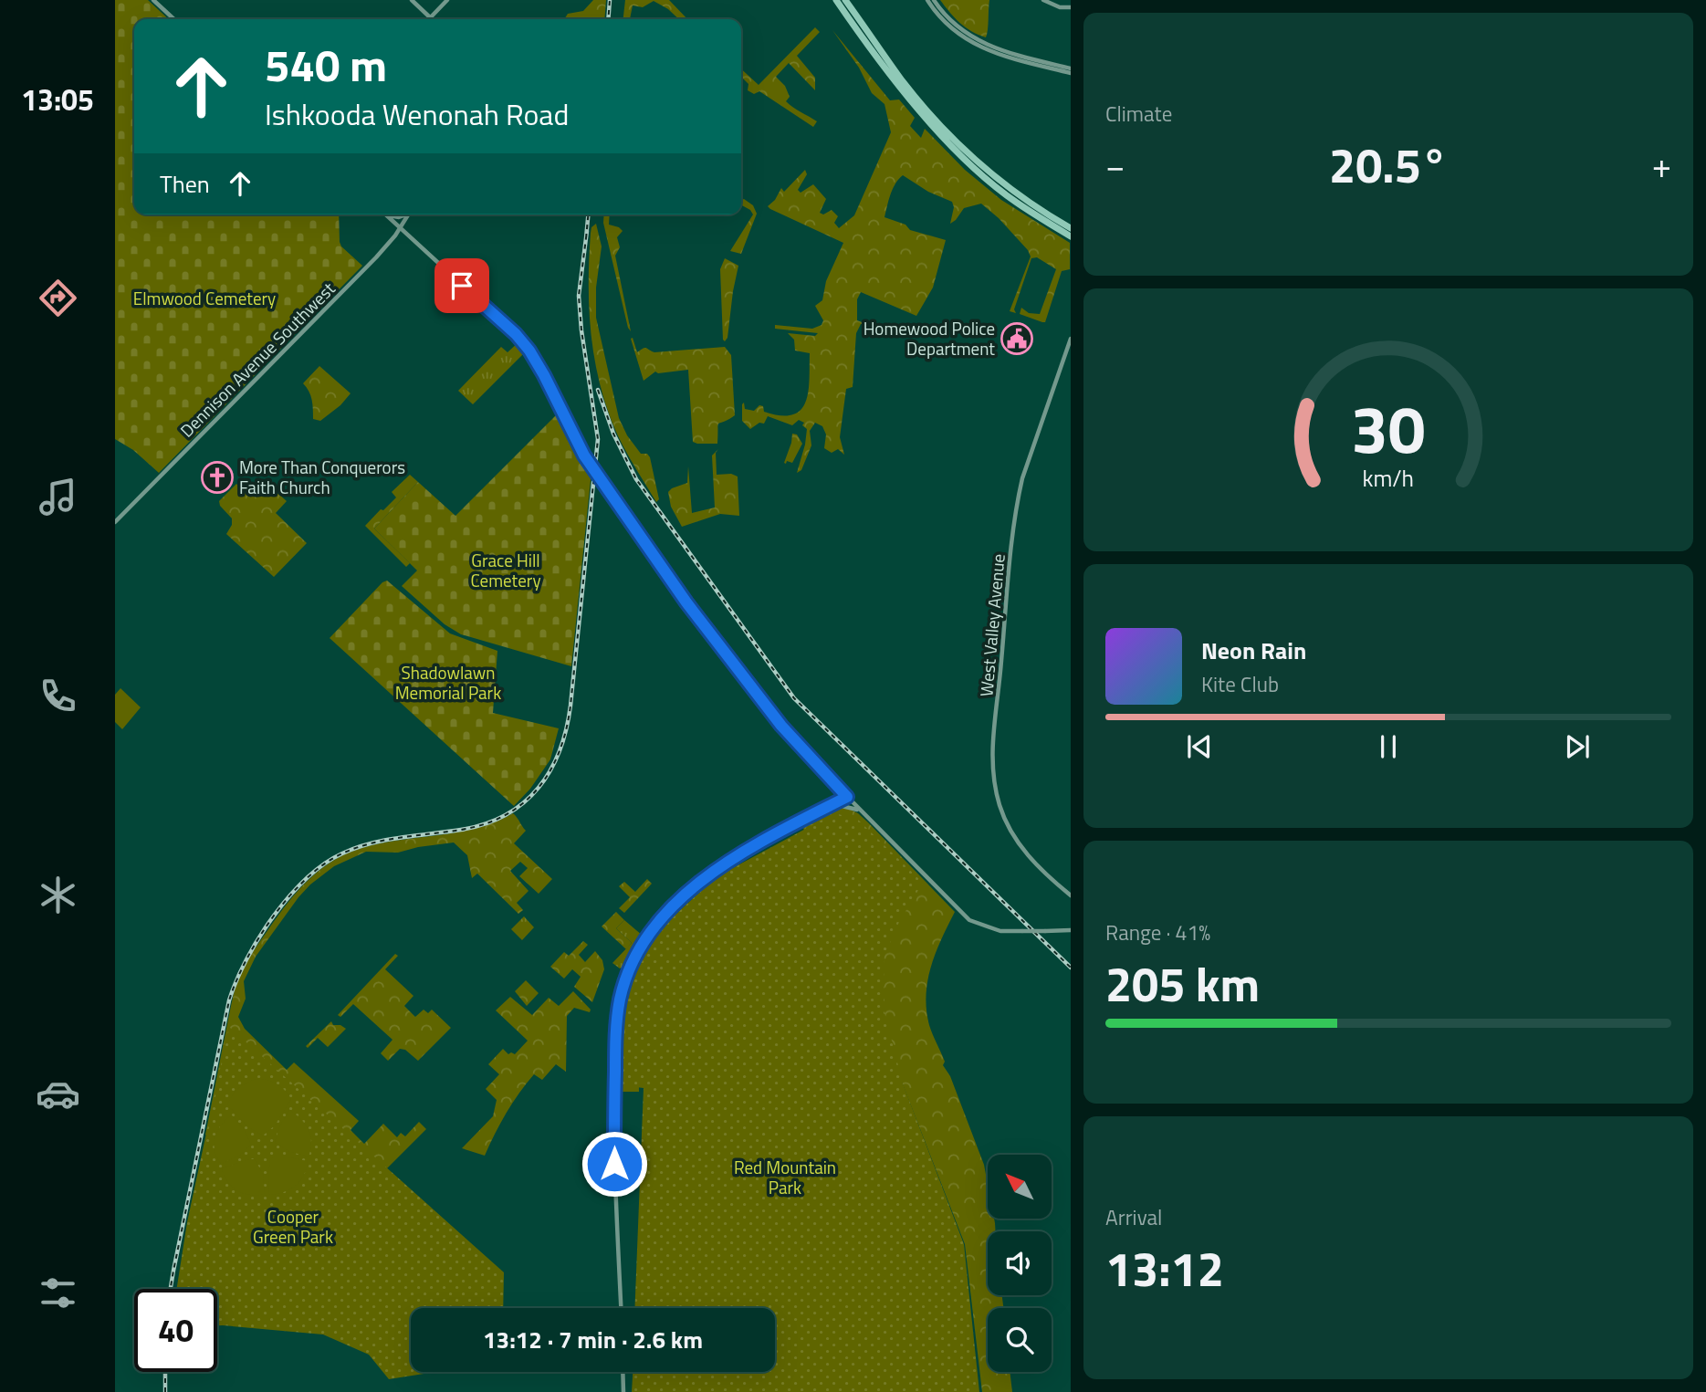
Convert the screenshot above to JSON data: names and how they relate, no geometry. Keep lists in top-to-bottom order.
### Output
{
  "streets": {
    "main road": ["Dennison Avenue Southwest", "West Valley Avenue"]
  },
  "parks": [
    "Elmwood Cemetery",
    "Grace Hill Cemetery",
    "Shadowlawn Memorial Park",
    "Red Mountain Park",
    "Cooper Green Park"
  ],
  "places": {
    "public building": ["Homewood Police Department"],
    "church": ["More Than Conquerors Faith Church"]
  },
  "north": "top left",
  "page": {
    "tabs": "13:05",
    "tile": [
      "Climate",
      ["Range · 41%", "205 km"],
      ["Arrival", "13:12"]
    ],
    "turn": ["540 m", "Ishkooda Wenonah Road"],
    "heat": ["−", "20.5°", "+"],
    "then": "Then",
    "song": ["Neon Rain", "Kite Club"],
    "limit": "40",
    "trip": "13:12 · 7 min · 2.6 km",
    "gauge": ["30", "km/h"]
  }
}
